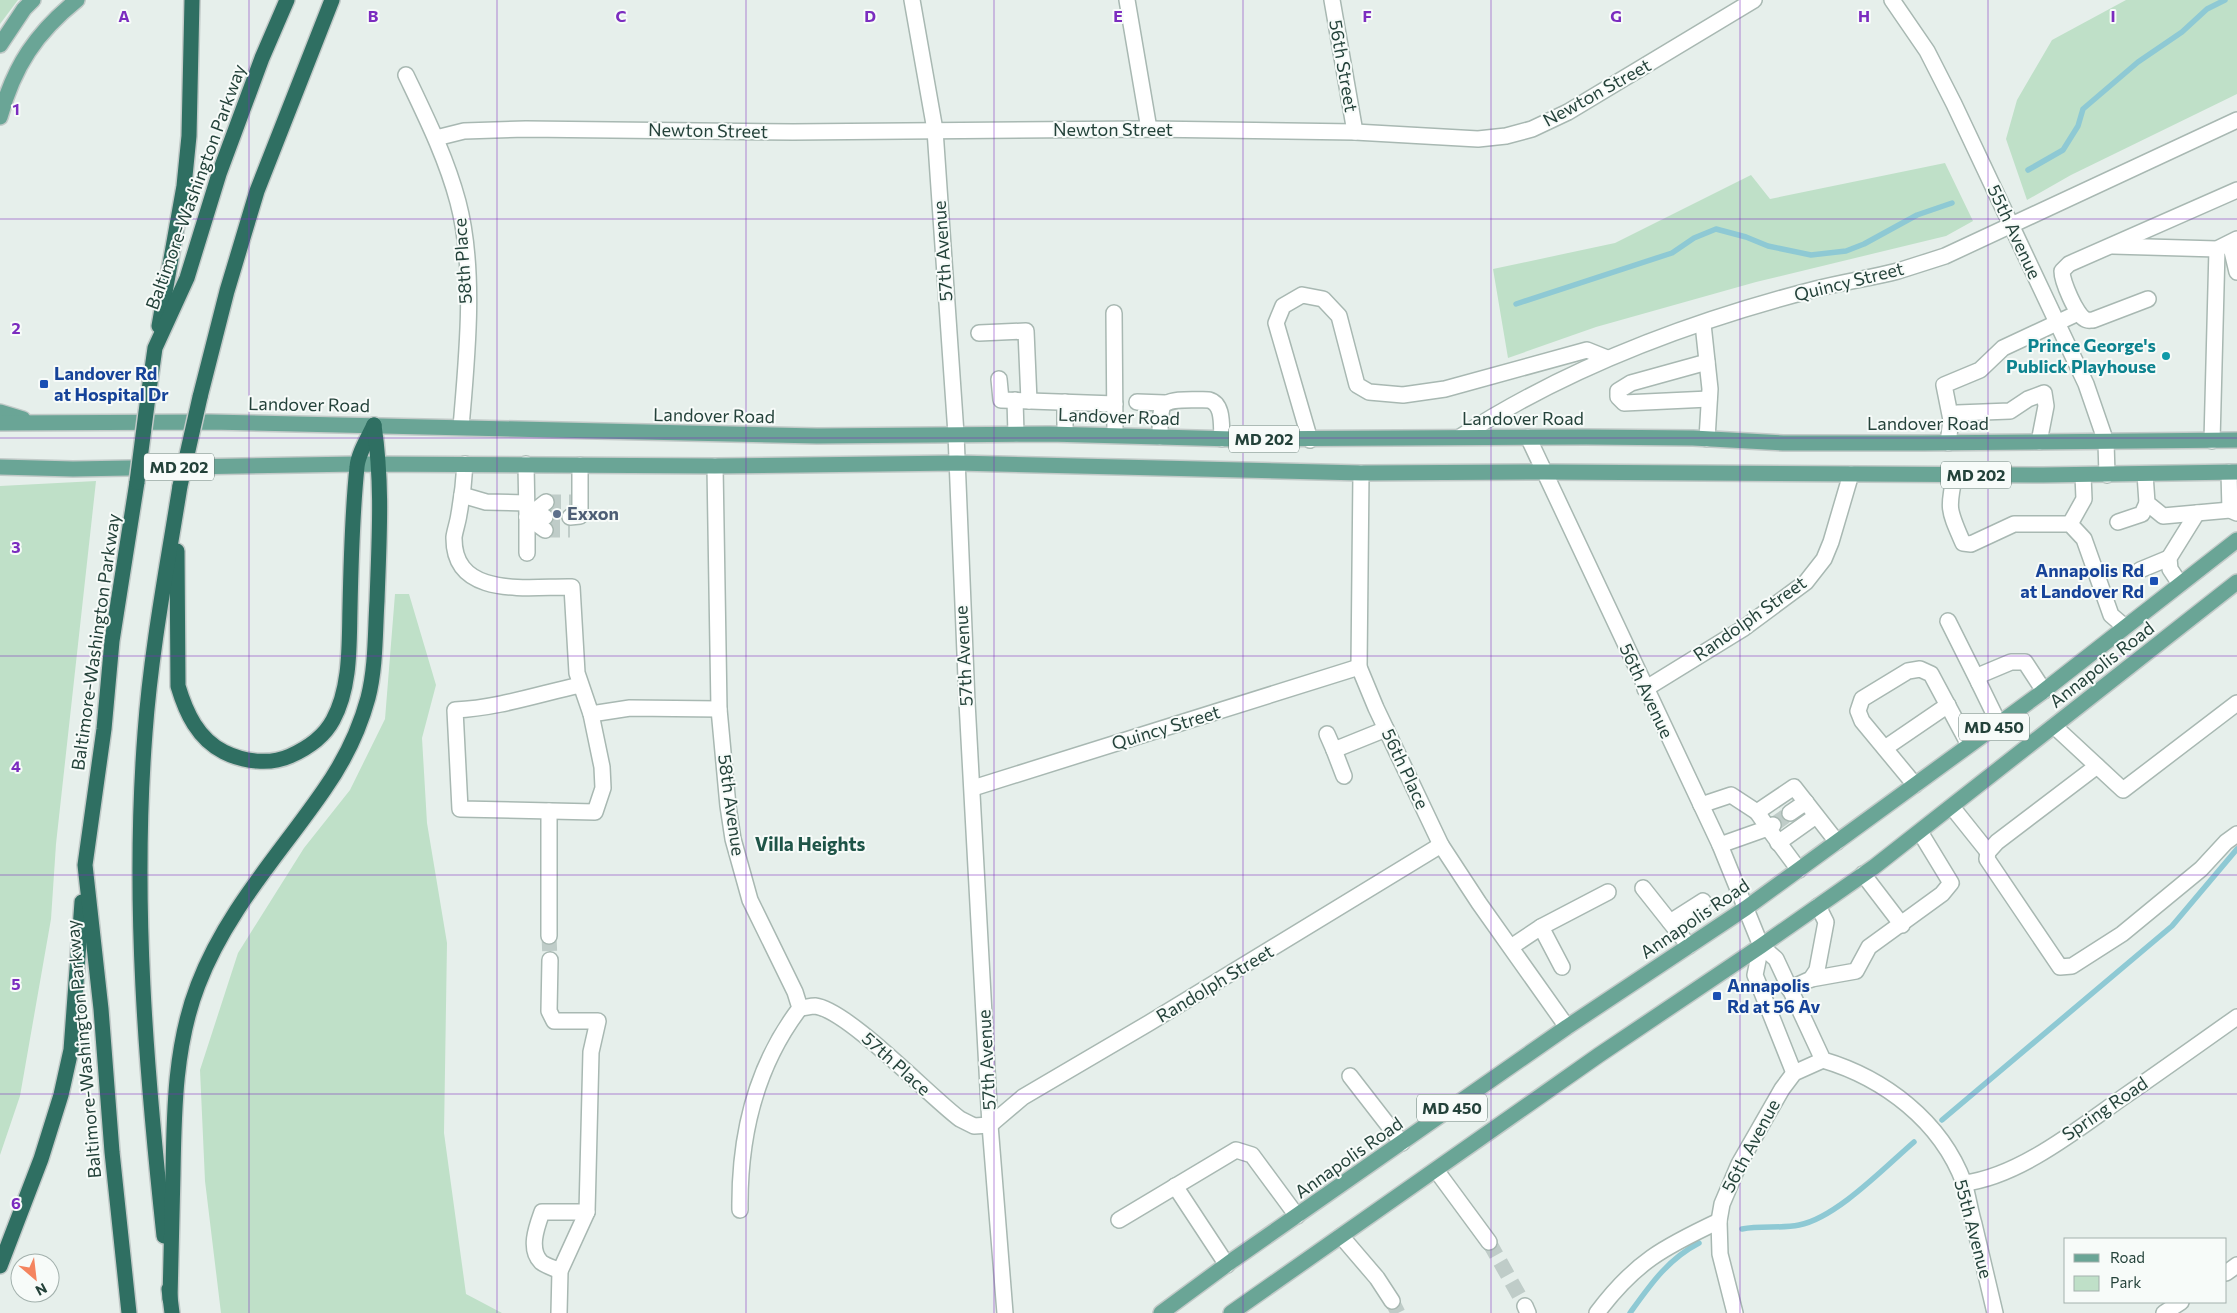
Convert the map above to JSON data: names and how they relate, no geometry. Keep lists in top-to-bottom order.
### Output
{
  "streets": {
    "highway": ["Baltimore-Washington Parkway"],
    "main road": [
      "Landover Road",
      "MD 202",
      "Annapolis Road",
      "MD 450"
    ],
    "street": [
      "56th Street",
      "Newton Street",
      "55th Avenue",
      "57th Avenue",
      "58th Place",
      "Quincy Street",
      "Randolph Street",
      "56th Avenue",
      "56th Place",
      "58th Avenue",
      "57th Place",
      "Spring Road"
    ]
  },
  "crossings": [
    ["56th Street", "Newton Street"],
    ["Newton Street", "57th Avenue"],
    ["Newton Street", "58th Place"],
    ["55th Avenue", "Quincy Street"],
    ["55th Avenue", "Landover Road"],
    ["55th Avenue", "MD 202"],
    ["55th Avenue", "Spring Road"],
    ["57th Avenue", "Quincy Street"],
    ["57th Avenue", "Landover Road"],
    ["57th Avenue", "MD 202"],
    ["57th Avenue", "Randolph Street"],
    ["57th Avenue", "57th Place"],
    ["58th Place", "Landover Road"],
    ["Quincy Street", "Landover Road"],
    ["Quincy Street", "56th Place"],
    ["Landover Road", "56th Avenue"],
    ["MD 202", "Randolph Street"],
    ["MD 202", "56th Avenue"],
    ["MD 202", "56th Place"],
    ["MD 202", "58th Avenue"],
    ["Randolph Street", "56th Avenue"],
    ["Randolph Street", "56th Place"],
    ["Randolph Street", "57th Place"],
    ["Annapolis Road", "56th Avenue"],
    ["Annapolis Road", "56th Place"],
    ["58th Avenue", "57th Place"]
  ],
  "districts": ["Villa Heights"],
  "places": {
    "other": ["Prince George's Publick Playhouse", "Exxon"],
    "transit": ["Landover Rd at Hospital Dr", "Annapolis Rd at Landover Rd", "Annapolis Rd at 56 Av"]
  },
  "legend": ["Road", "Park"],
  "north": "bottom right",
  "grid": {
    "columns": [
      "A",
      "B",
      "C",
      "D",
      "E",
      "F",
      "G",
      "H",
      "I"
    ],
    "rows": [
      "1",
      "2",
      "3",
      "4",
      "5",
      "6"
    ]
  }
}
